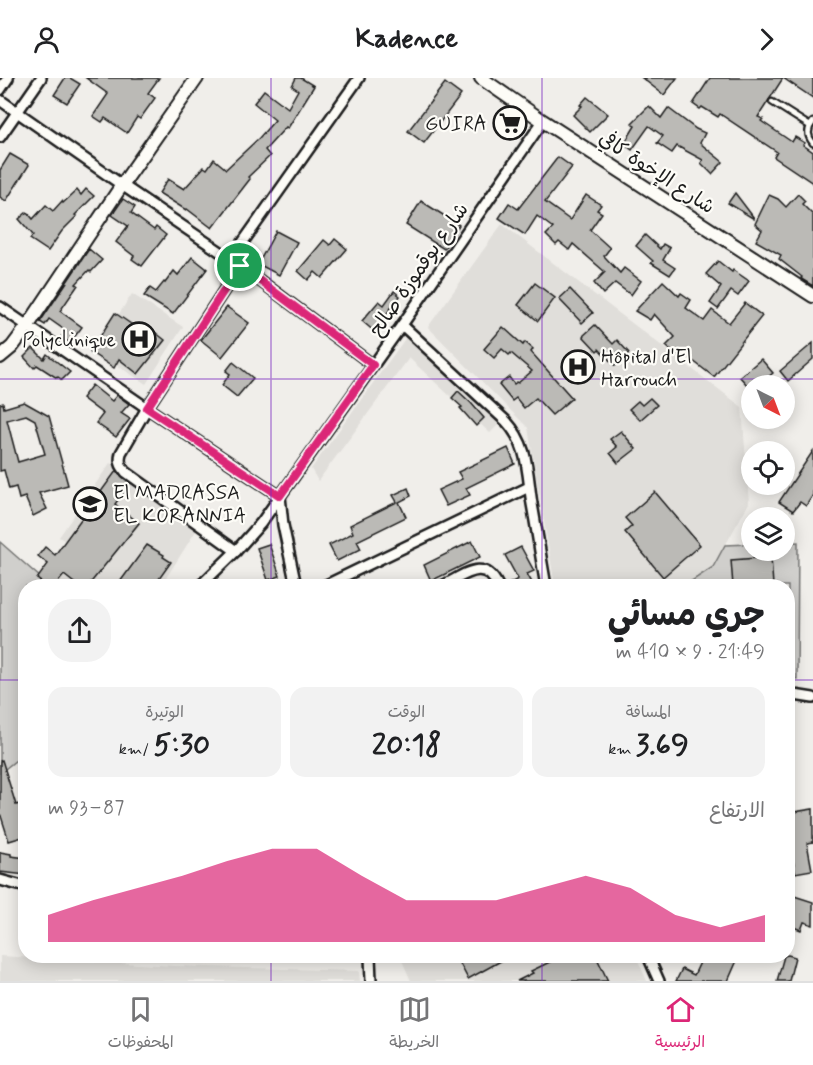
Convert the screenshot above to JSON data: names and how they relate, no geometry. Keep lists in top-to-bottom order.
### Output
{
  "streets": {
    "main road": ["شارع الإخوة كافي"],
    "street": ["شارع بوقموزة صالح"]
  },
  "crossings": [
    ["شارع الإخوة كافي", "شارع بوقموزة صالح"]
  ],
  "places": {
    "supermarket": ["GUIRA"],
    "hospital": ["Polyclinique", "Hôpital d'El Harrouch"],
    "school or university": ["El MADRASSA EL KORANNIA"]
  },
  "north": "bottom right",
  "page": {
    "header": "Kadence",
    "heading": ["جري مسائي", "21:49 · 9 × 410 m"],
    "stats": [
      ["المسافة", "3.69 km"],
      ["الوقت", "20:18"],
      ["الوتيرة", "5:30 /km"]
    ],
    "chart": ["الارتفاع", "87–93 m"],
    "tabs": ["الرئيسية", "الخريطة", "المحفوظات"]
  }
}
